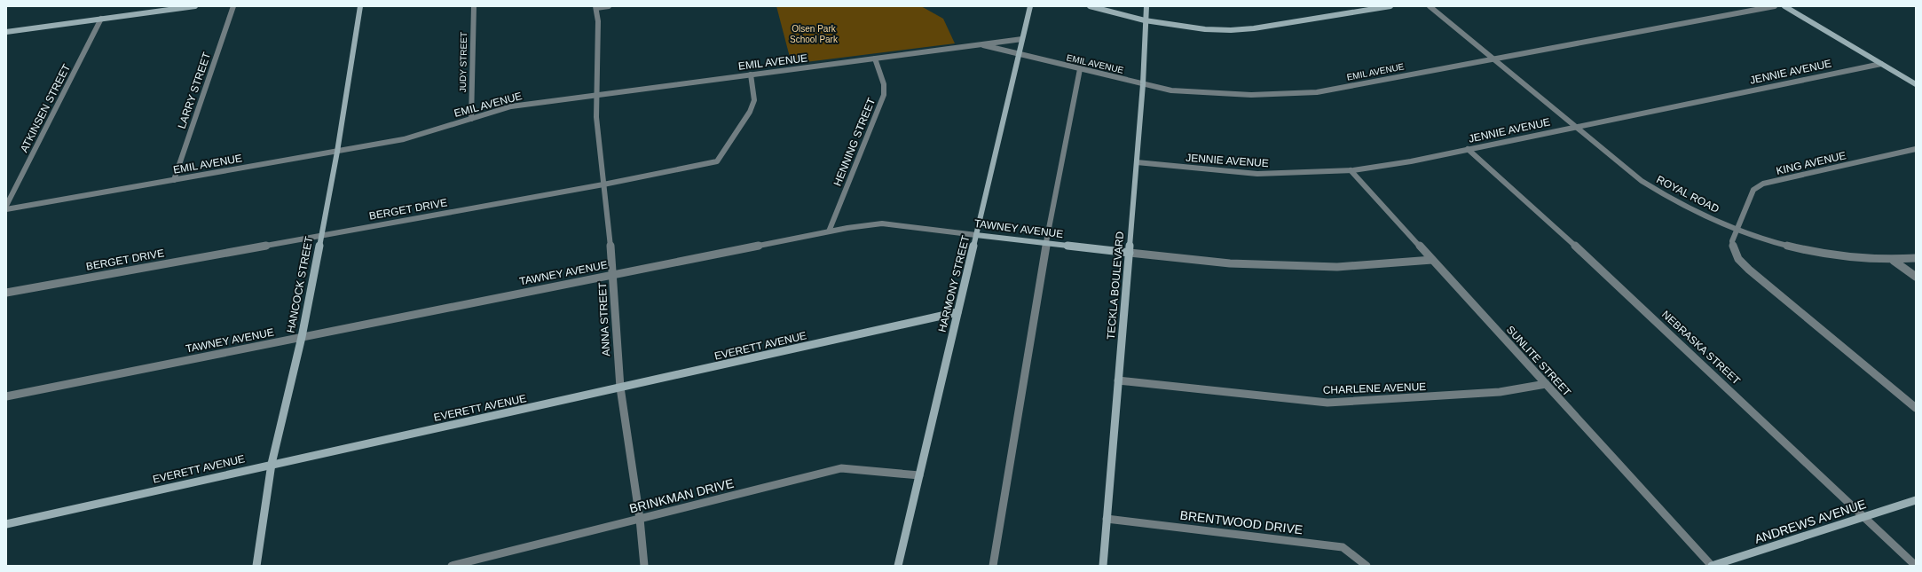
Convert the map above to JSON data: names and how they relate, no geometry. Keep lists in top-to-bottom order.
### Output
{
  "streets": {
    "street": [
      "JUDY STREET",
      "EMIL AVENUE",
      "JENNIE AVENUE",
      "LARRY STREET",
      "ATKINSEN STREET",
      "HENNING STREET",
      "KING AVENUE",
      "ROYAL ROAD",
      "BERGET DRIVE",
      "TAWNEY AVENUE",
      "HARMONY STREET",
      "HANCOCK STREET",
      "TECKLA BOULEVARD",
      "ANNA STREET",
      "EVERETT AVENUE",
      "NEBRASKA STREET",
      "SUNLITE STREET",
      "CHARLENE AVENUE",
      "BRINKMAN DRIVE",
      "ANDREWS AVENUE",
      "BRENTWOOD DRIVE"
    ]
  },
  "crossings": [
    ["JUDY STREET", "EMIL AVENUE"],
    ["EMIL AVENUE", "LARRY STREET"],
    ["EMIL AVENUE", "HENNING STREET"],
    ["EMIL AVENUE", "ROYAL ROAD"],
    ["EMIL AVENUE", "BERGET DRIVE"],
    ["EMIL AVENUE", "HARMONY STREET"],
    ["EMIL AVENUE", "HANCOCK STREET"],
    ["EMIL AVENUE", "TECKLA BOULEVARD"],
    ["EMIL AVENUE", "ANNA STREET"],
    ["JENNIE AVENUE", "ROYAL ROAD"],
    ["JENNIE AVENUE", "TECKLA BOULEVARD"],
    ["JENNIE AVENUE", "NEBRASKA STREET"],
    ["JENNIE AVENUE", "SUNLITE STREET"],
    ["HENNING STREET", "TAWNEY AVENUE"],
    ["KING AVENUE", "ROYAL ROAD"],
    ["BERGET DRIVE", "HANCOCK STREET"],
    ["BERGET DRIVE", "ANNA STREET"],
    ["TAWNEY AVENUE", "HARMONY STREET"],
    ["TAWNEY AVENUE", "HANCOCK STREET"],
    ["TAWNEY AVENUE", "TECKLA BOULEVARD"],
    ["TAWNEY AVENUE", "ANNA STREET"],
    ["HARMONY STREET", "EVERETT AVENUE"],
    ["HARMONY STREET", "BRINKMAN DRIVE"],
    ["HANCOCK STREET", "EVERETT AVENUE"],
    ["TECKLA BOULEVARD", "CHARLENE AVENUE"],
    ["TECKLA BOULEVARD", "BRENTWOOD DRIVE"],
    ["ANNA STREET", "EVERETT AVENUE"],
    ["ANNA STREET", "BRINKMAN DRIVE"],
    ["NEBRASKA STREET", "ANDREWS AVENUE"],
    ["SUNLITE STREET", "CHARLENE AVENUE"],
    ["SUNLITE STREET", "ANDREWS AVENUE"]
  ],
  "parks": ["Olsen Park School Park"]
}
